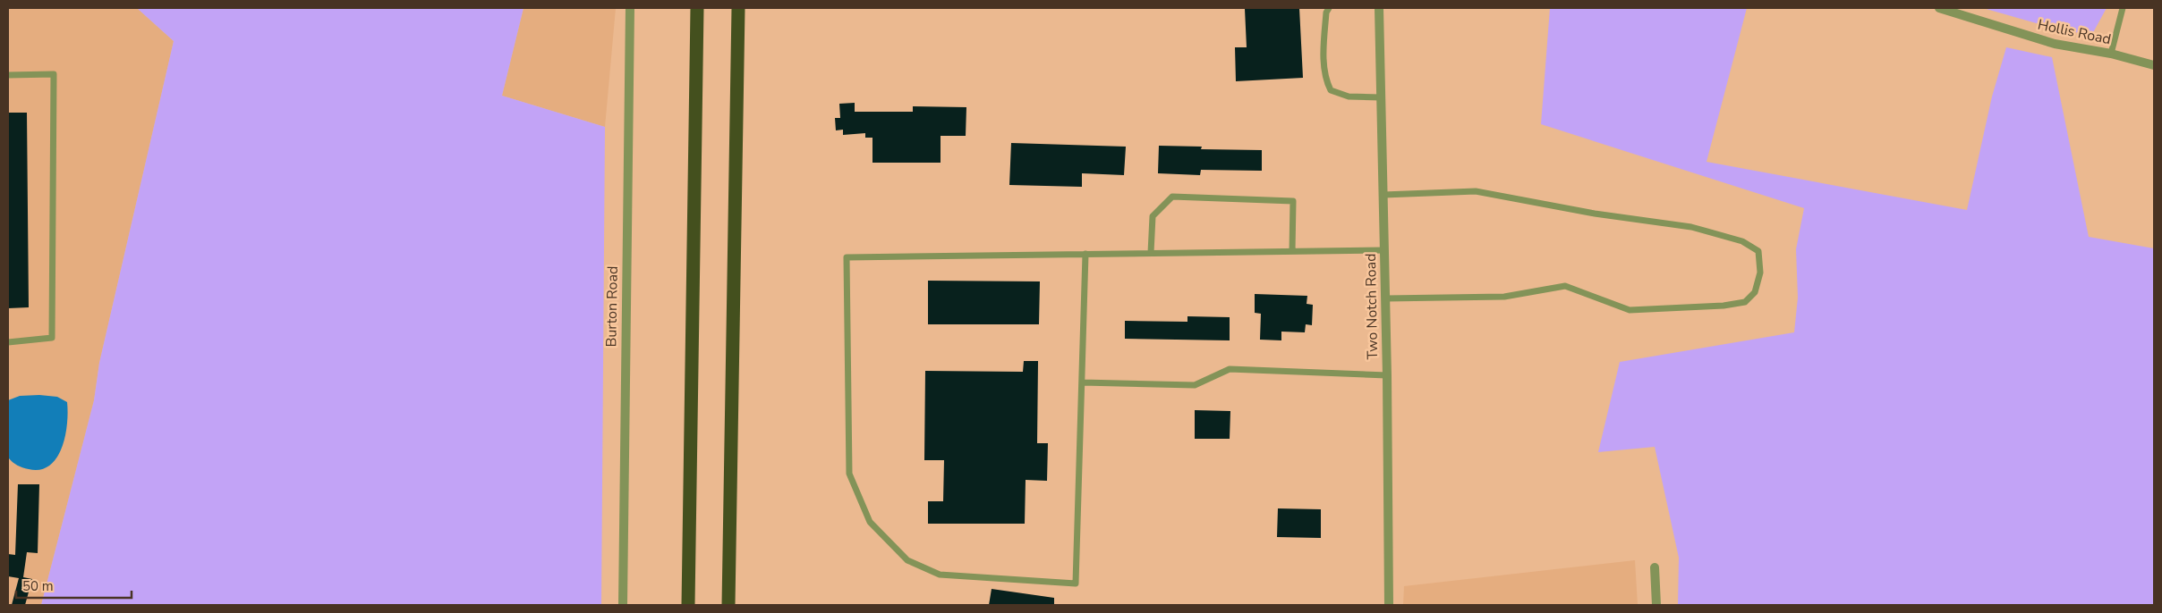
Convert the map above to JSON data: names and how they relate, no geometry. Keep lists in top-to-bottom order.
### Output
{
  "streets": {
    "street": ["Hollis Road", "Burton Road", "Two Notch Road"]
  },
  "scale_bar": "50 m"
}
